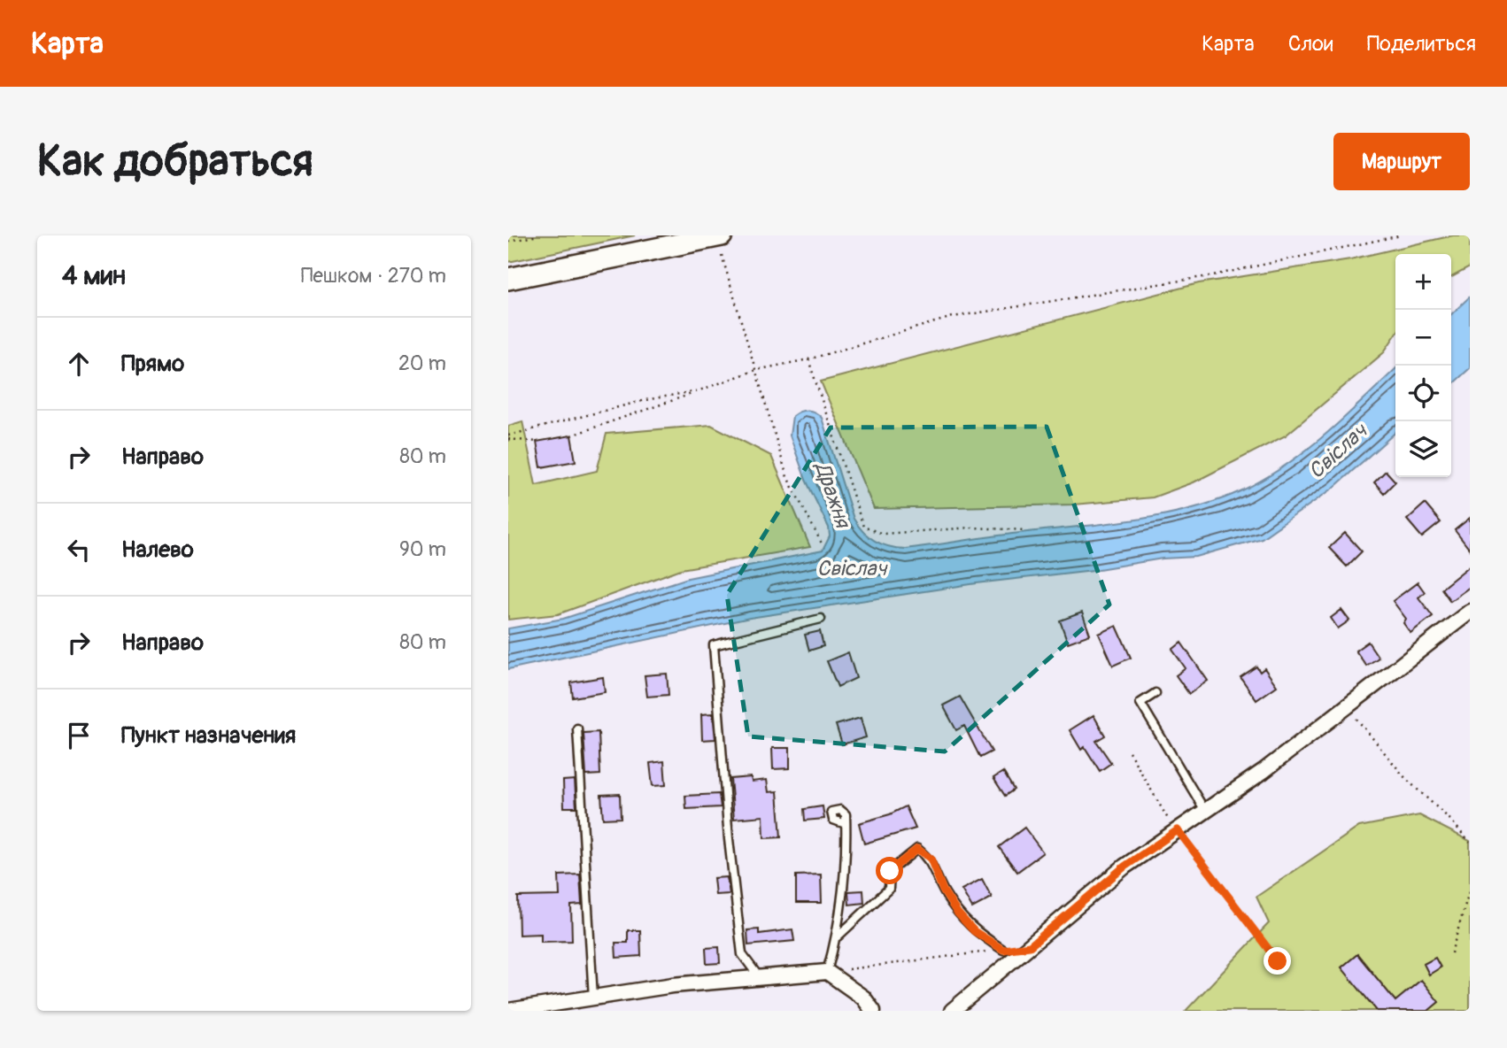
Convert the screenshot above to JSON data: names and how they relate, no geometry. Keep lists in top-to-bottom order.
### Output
{
  "water": ["Свіслач", "Дражня"],
  "page": {
    "header": "Карта",
    "nav": ["Карта", "Слои", "Поделиться"],
    "buttons": "Маршрут",
    "title": "Как добраться",
    "heading": ["4 мин", "Пешком · 270 m"],
    "map_buttons": ["+", "−"],
    "list": [
      ["Прямо", "20 m"],
      ["Направо", "80 m"],
      ["Налево", "90 m"],
      ["Направо", "80 m"],
      "Пункт назначения"
    ]
  }
}
